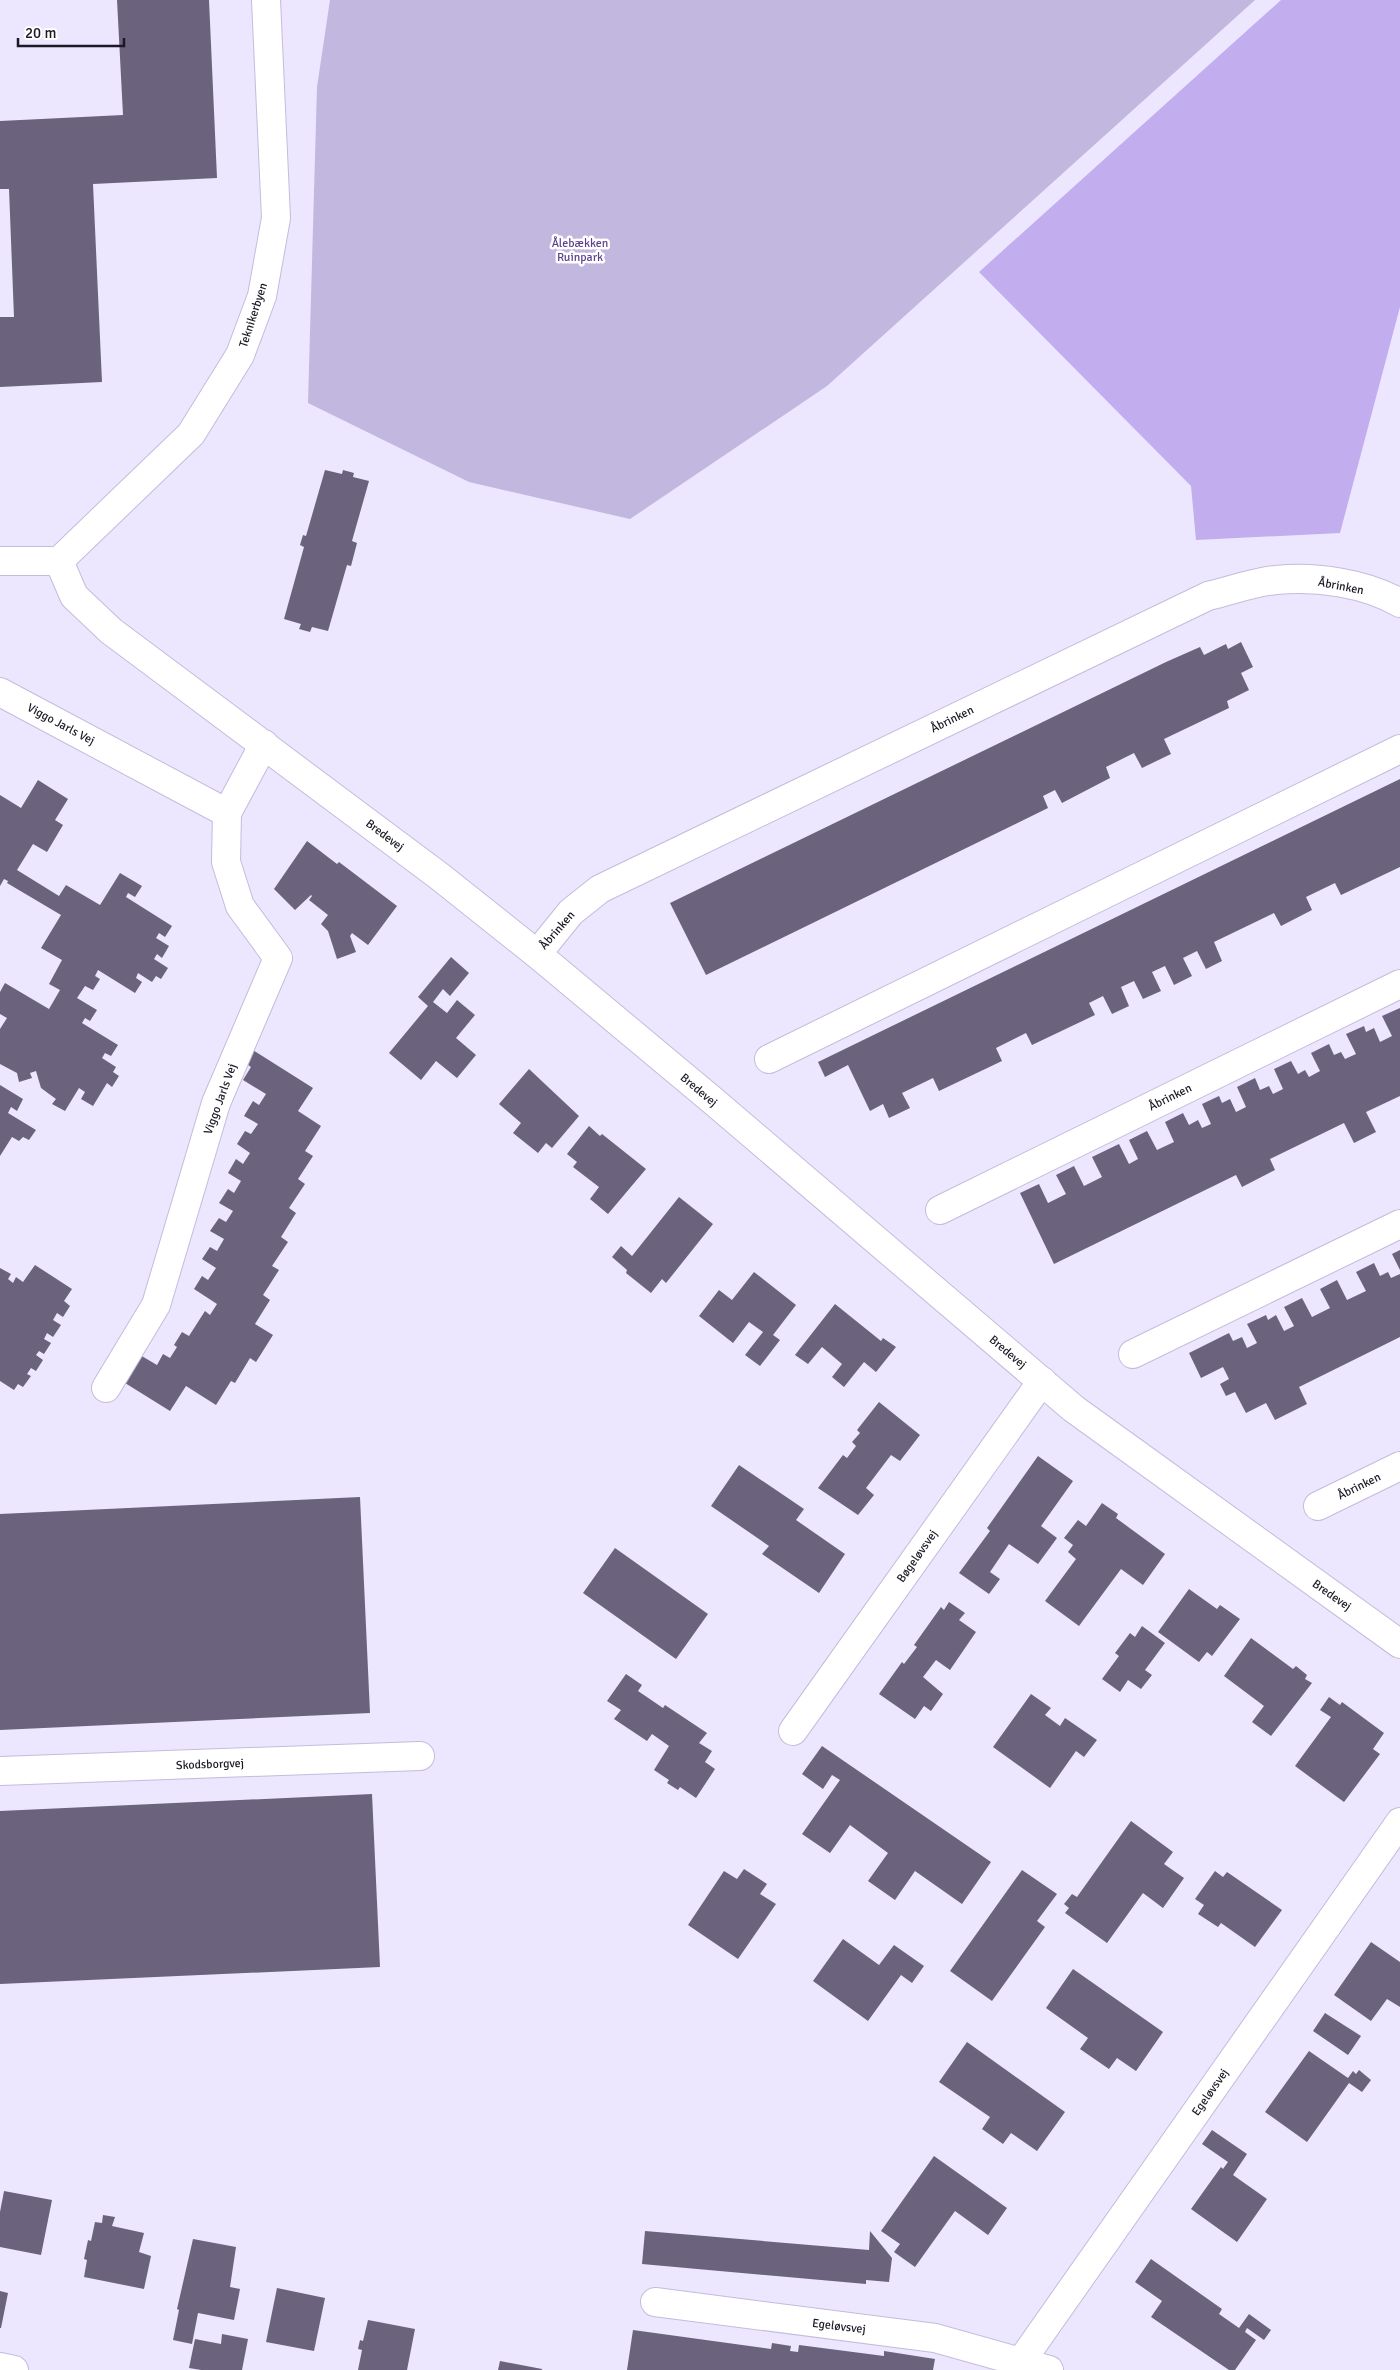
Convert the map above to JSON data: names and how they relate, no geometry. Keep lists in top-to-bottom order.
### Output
{
  "streets": {
    "street": [
      "Teknikerbyen",
      "Åbrinken",
      "Viggo Jarls Vej",
      "Bredevej",
      "Bøgeløvsvej",
      "Skodsborgvej",
      "Egeløvsvej"
    ]
  },
  "crossings": [
    ["Teknikerbyen", "Bredevej"],
    ["Åbrinken", "Bredevej"],
    ["Viggo Jarls Vej", "Bredevej"],
    ["Bredevej", "Bøgeløvsvej"]
  ],
  "parks": ["Ålebækken Ruinpark"],
  "scale_bar": "20 m"
}
